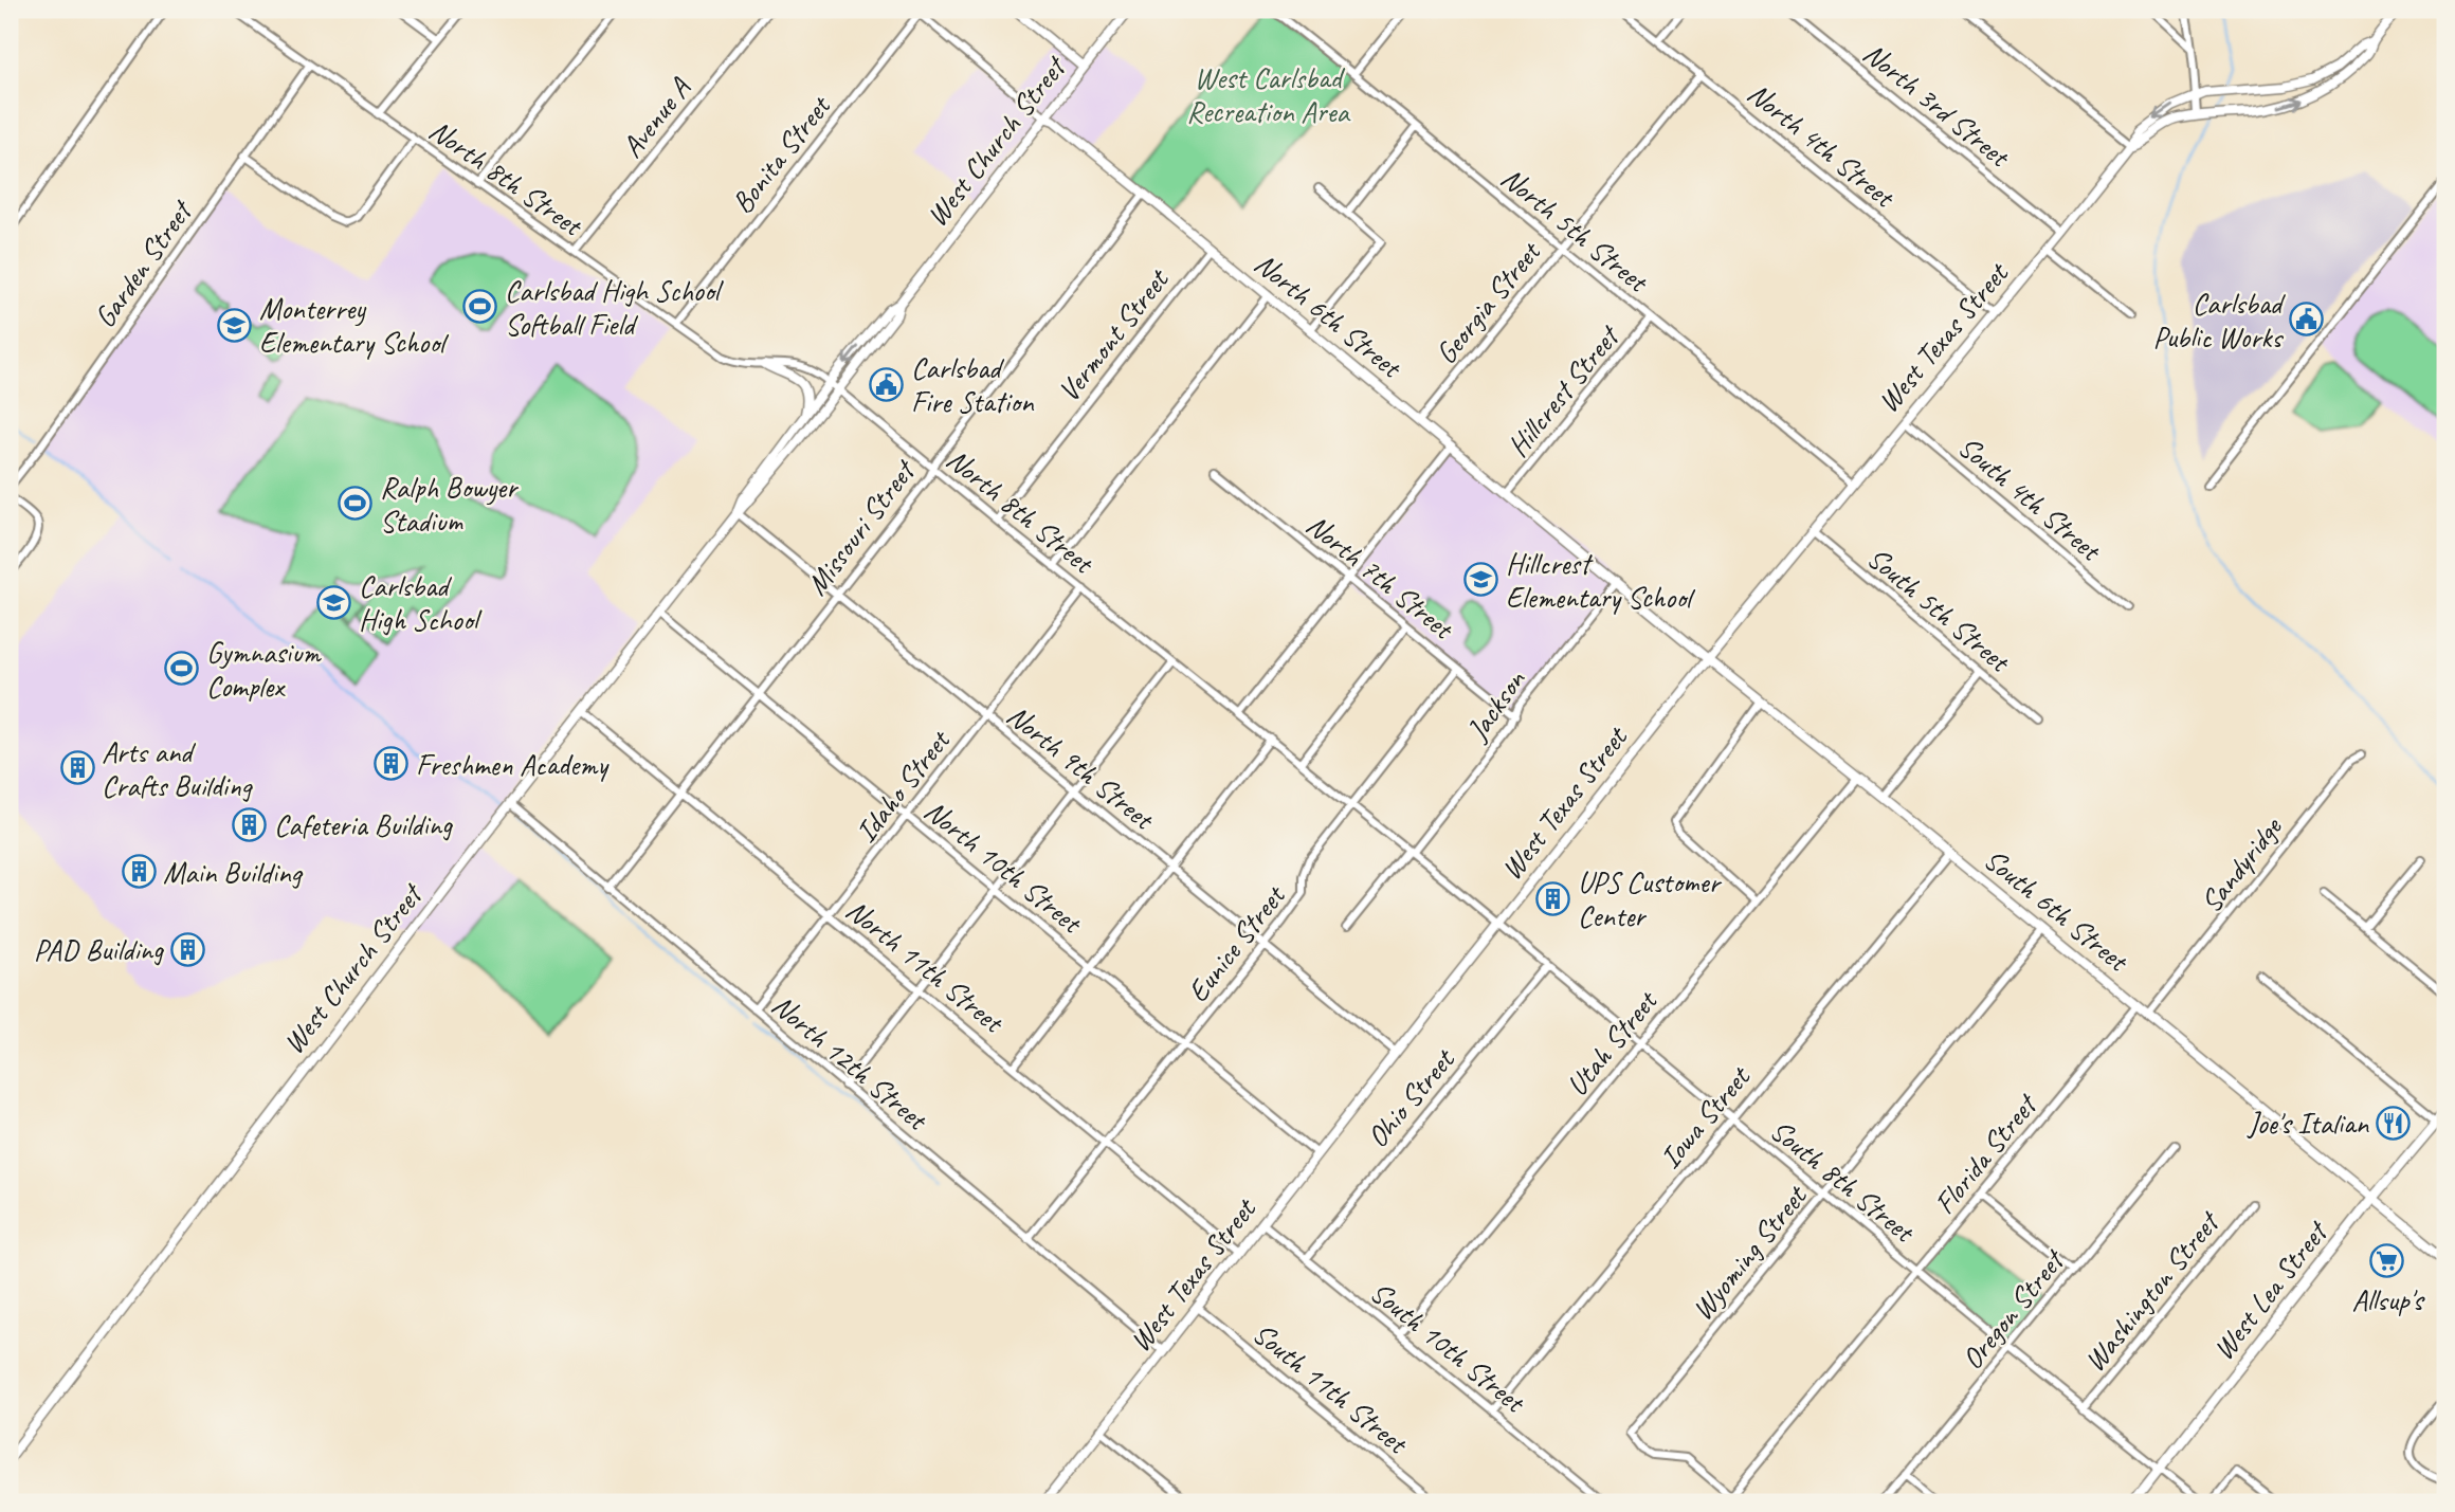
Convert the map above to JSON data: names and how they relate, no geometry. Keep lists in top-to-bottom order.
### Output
{
  "streets": {
    "main road": ["West Lea Street"],
    "street": [
      "North 3rd Street",
      "Avenue A",
      "West Church Street",
      "North 4th Street",
      "Bonita Street",
      "North 8th Street",
      "North 5th Street",
      "Garden Street",
      "Georgia Street",
      "North 6th Street",
      "Vermont Street",
      "West Texas Street",
      "Hillcrest Street",
      "South 4th Street",
      "Missouri Street",
      "North 7th Street",
      "South 5th Street",
      "Jackson",
      "North 9th Street",
      "Idaho Street",
      "Sandyridge",
      "North 10th Street",
      "South 6th Street",
      "Eunice Street",
      "North 11th Street",
      "Utah Street",
      "North 12th Street",
      "Ohio Street",
      "Iowa Street",
      "Florida Street",
      "South 8th Street",
      "Wyoming Street",
      "Washington Street",
      "Oregon Street",
      "South 10th Street",
      "South 11th Street"
    ]
  },
  "crossings": [
    ["North 3rd Street", "West Texas Street"],
    ["Avenue A", "North 8th Street"],
    ["West Church Street", "North 8th Street"],
    ["West Church Street", "North 6th Street"],
    ["West Church Street", "North 9th Street"],
    ["West Church Street", "North 10th Street"],
    ["West Church Street", "North 11th Street"],
    ["West Church Street", "North 12th Street"],
    ["North 4th Street", "Georgia Street"],
    ["North 4th Street", "West Texas Street"],
    ["Bonita Street", "North 8th Street"],
    ["Bonita Street", "North 6th Street"],
    ["North 8th Street", "Garden Street"],
    ["North 8th Street", "Vermont Street"],
    ["North 8th Street", "West Texas Street"],
    ["North 8th Street", "Missouri Street"],
    ["North 8th Street", "Jackson"],
    ["North 8th Street", "Idaho Street"],
    ["North 8th Street", "Eunice Street"],
    ["North 8th Street", "South 8th Street"],
    ["North 5th Street", "Georgia Street"],
    ["North 5th Street", "West Texas Street"],
    ["North 5th Street", "Hillcrest Street"],
    ["Georgia Street", "North 6th Street"],
    ["North 6th Street", "Vermont Street"],
    ["North 6th Street", "West Texas Street"],
    ["North 6th Street", "Hillcrest Street"],
    ["North 6th Street", "Missouri Street"],
    ["North 6th Street", "Jackson"],
    ["North 6th Street", "South 6th Street"],
    ["West Texas Street", "South 4th Street"],
    ["West Texas Street", "South 5th Street"],
    ["West Texas Street", "North 9th Street"],
    ["West Texas Street", "North 10th Street"],
    ["West Texas Street", "South 6th Street"],
    ["West Texas Street", "North 11th Street"],
    ["West Texas Street", "North 12th Street"],
    ["West Texas Street", "South 8th Street"],
    ["West Texas Street", "South 10th Street"],
    ["West Texas Street", "South 11th Street"],
    ["Missouri Street", "North 9th Street"],
    ["Missouri Street", "North 10th Street"],
    ["Missouri Street", "North 11th Street"],
    ["Missouri Street", "North 12th Street"],
    ["North 7th Street", "Jackson"],
    ["North 7th Street", "Eunice Street"],
    ["North 9th Street", "Idaho Street"],
    ["North 9th Street", "Eunice Street"],
    ["Idaho Street", "North 10th Street"],
    ["Idaho Street", "North 11th Street"],
    ["Idaho Street", "North 12th Street"],
    ["Sandyridge", "South 6th Street"],
    ["North 10th Street", "Eunice Street"],
    ["South 6th Street", "Utah Street"],
    ["South 6th Street", "Iowa Street"],
    ["South 6th Street", "Florida Street"],
    ["South 6th Street", "Wyoming Street"],
    ["South 6th Street", "West Lea Street"],
    ["Eunice Street", "North 11th Street"],
    ["Eunice Street", "North 12th Street"],
    ["Utah Street", "South 8th Street"],
    ["Utah Street", "South 10th Street"],
    ["Ohio Street", "South 8th Street"],
    ["Ohio Street", "South 10th Street"],
    ["Iowa Street", "South 8th Street"],
    ["Iowa Street", "South 10th Street"],
    ["Florida Street", "South 8th Street"],
    ["Florida Street", "Wyoming Street"],
    ["South 8th Street", "Wyoming Street"],
    ["South 8th Street", "West Lea Street"],
    ["South 8th Street", "Washington Street"],
    ["South 8th Street", "Oregon Street"]
  ],
  "parks": ["West Carlsbad Recreation Area"],
  "places": {
    "sports": ["Carlsbad High School Softball Field", "Ralph Bowyer Stadium", "Gymnasium Complex"],
    "public building": ["Carlsbad Public Works", "Carlsbad Fire Station"],
    "school or university": ["Monterrey Elementary School", "Hillcrest Elementary School", "Carlsbad High School"],
    "building": [
      "Freshmen Academy",
      "Arts and Crafts Building",
      "Cafeteria Building",
      "Main Building",
      "UPS Customer Center",
      "PAD Building"
    ],
    "restaurant": ["Joe's Italian"],
    "supermarket": ["Allsup's"]
  }
}
